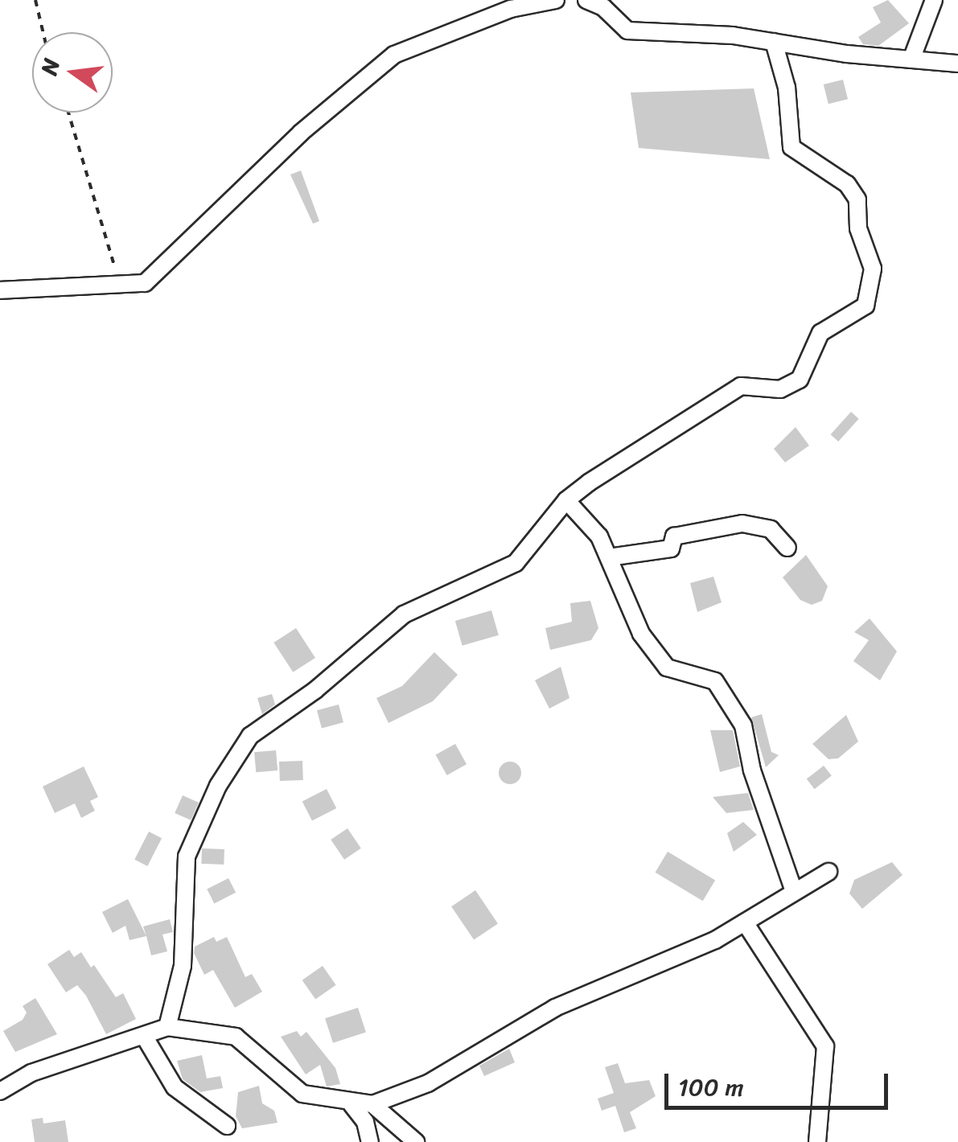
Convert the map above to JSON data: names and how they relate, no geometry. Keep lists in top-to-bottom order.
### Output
{
  "scale_bar": "100 m",
  "north": "left"
}
